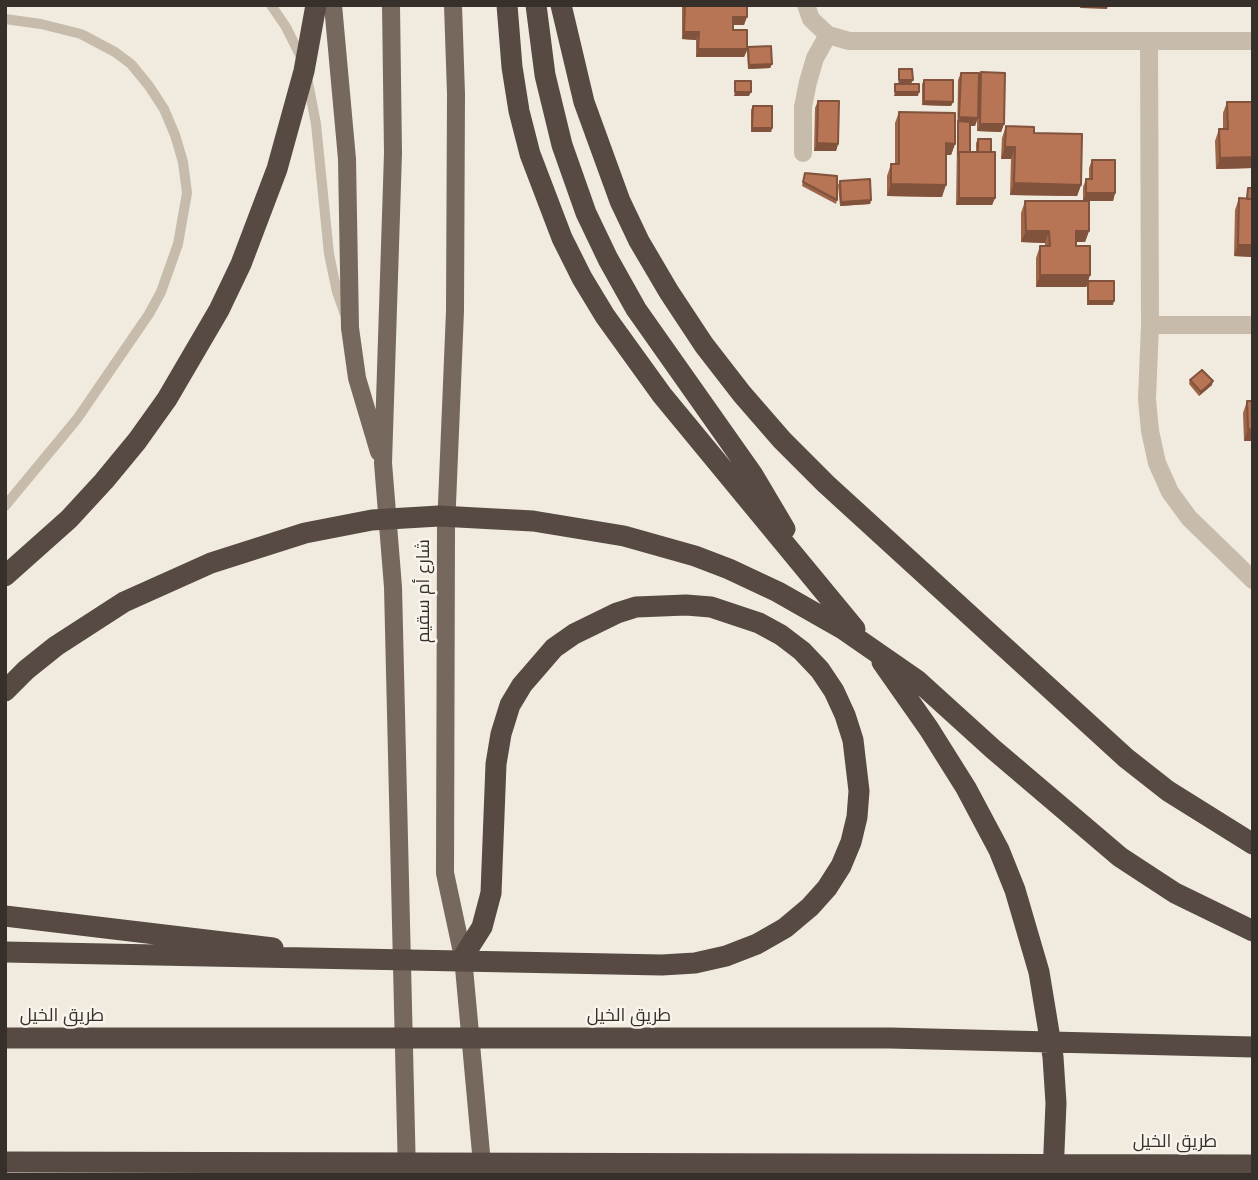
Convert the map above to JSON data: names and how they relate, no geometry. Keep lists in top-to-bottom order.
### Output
{
  "streets": {
    "highway": ["طريق الخيل"],
    "main road": ["شارع أم سقيم"]
  }
}
